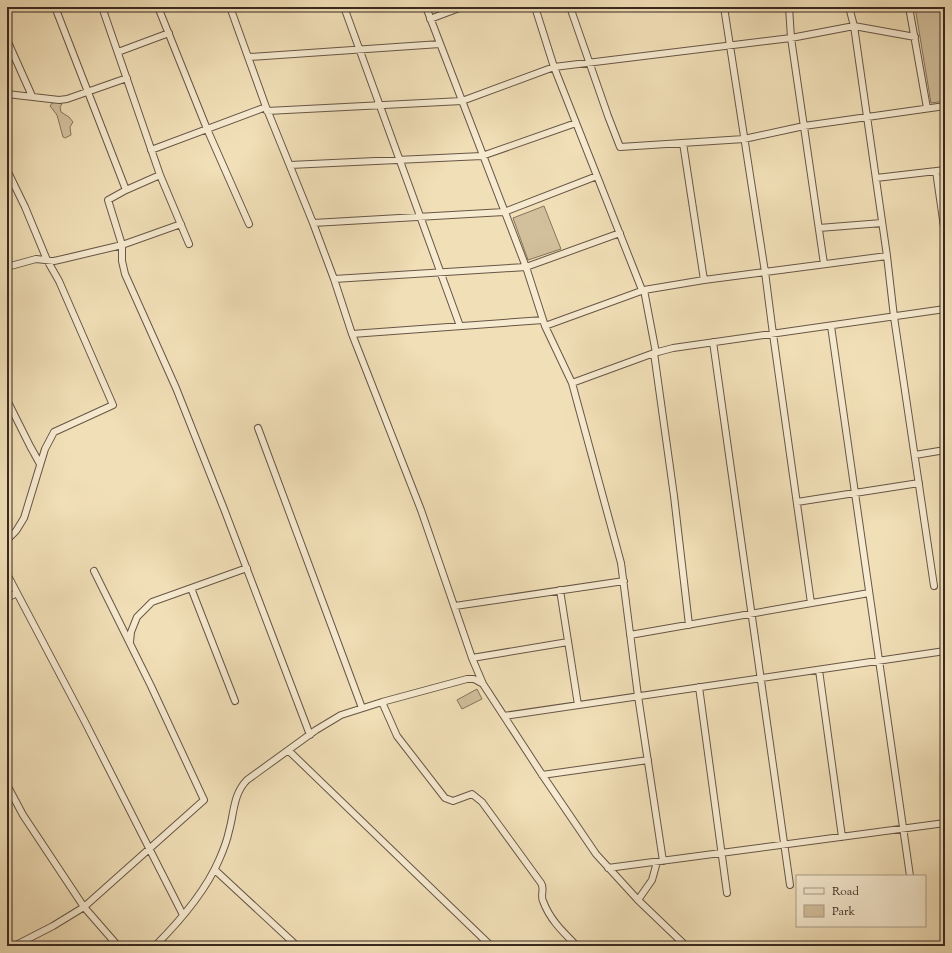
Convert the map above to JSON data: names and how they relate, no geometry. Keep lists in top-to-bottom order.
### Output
{
  "legend": ["Road", "Park"]
}
